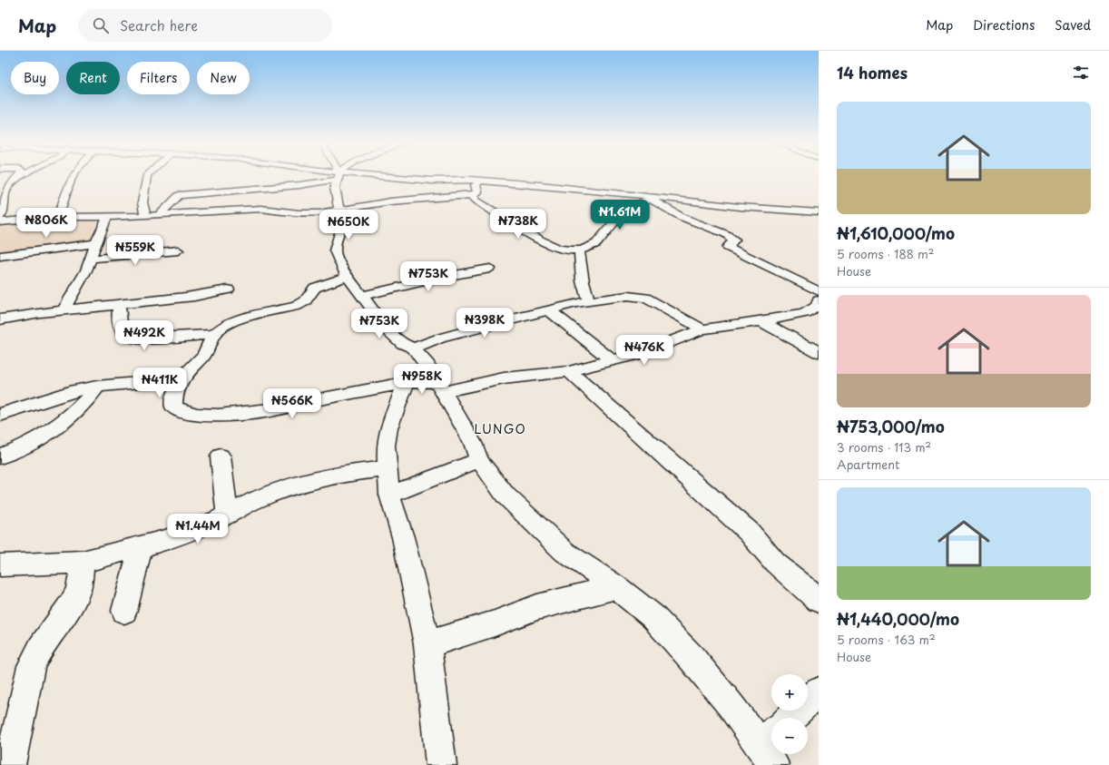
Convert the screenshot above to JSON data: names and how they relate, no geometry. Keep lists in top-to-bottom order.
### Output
{
  "districts": ["LUNGO"],
  "page": {
    "header": "Map",
    "search": "Search here",
    "nav": ["Map", "Directions", "Saved"],
    "heading": "14 homes",
    "chip": [
      "Buy",
      "Rent",
      "Filters",
      "New"
    ],
    "list": [
      {
        "name": "₦1,610,000/mo",
        "note": "5 rooms · 188 m² · House"
      },
      {
        "name": "₦753,000/mo",
        "note": "3 rooms · 113 m² · Apartment"
      },
      {
        "name": "₦1,440,000/mo",
        "note": "5 rooms · 163 m² · House"
      }
    ],
    "price": [
      "₦1.61M",
      "₦806K",
      "₦738K",
      "₦650K",
      "₦559K",
      "₦753K",
      "₦398K",
      "₦753K",
      "₦492K",
      "₦476K",
      "₦958K",
      "₦411K",
      "₦566K",
      "₦1.44M"
    ],
    "map_buttons": ["+", "−"]
  }
}
